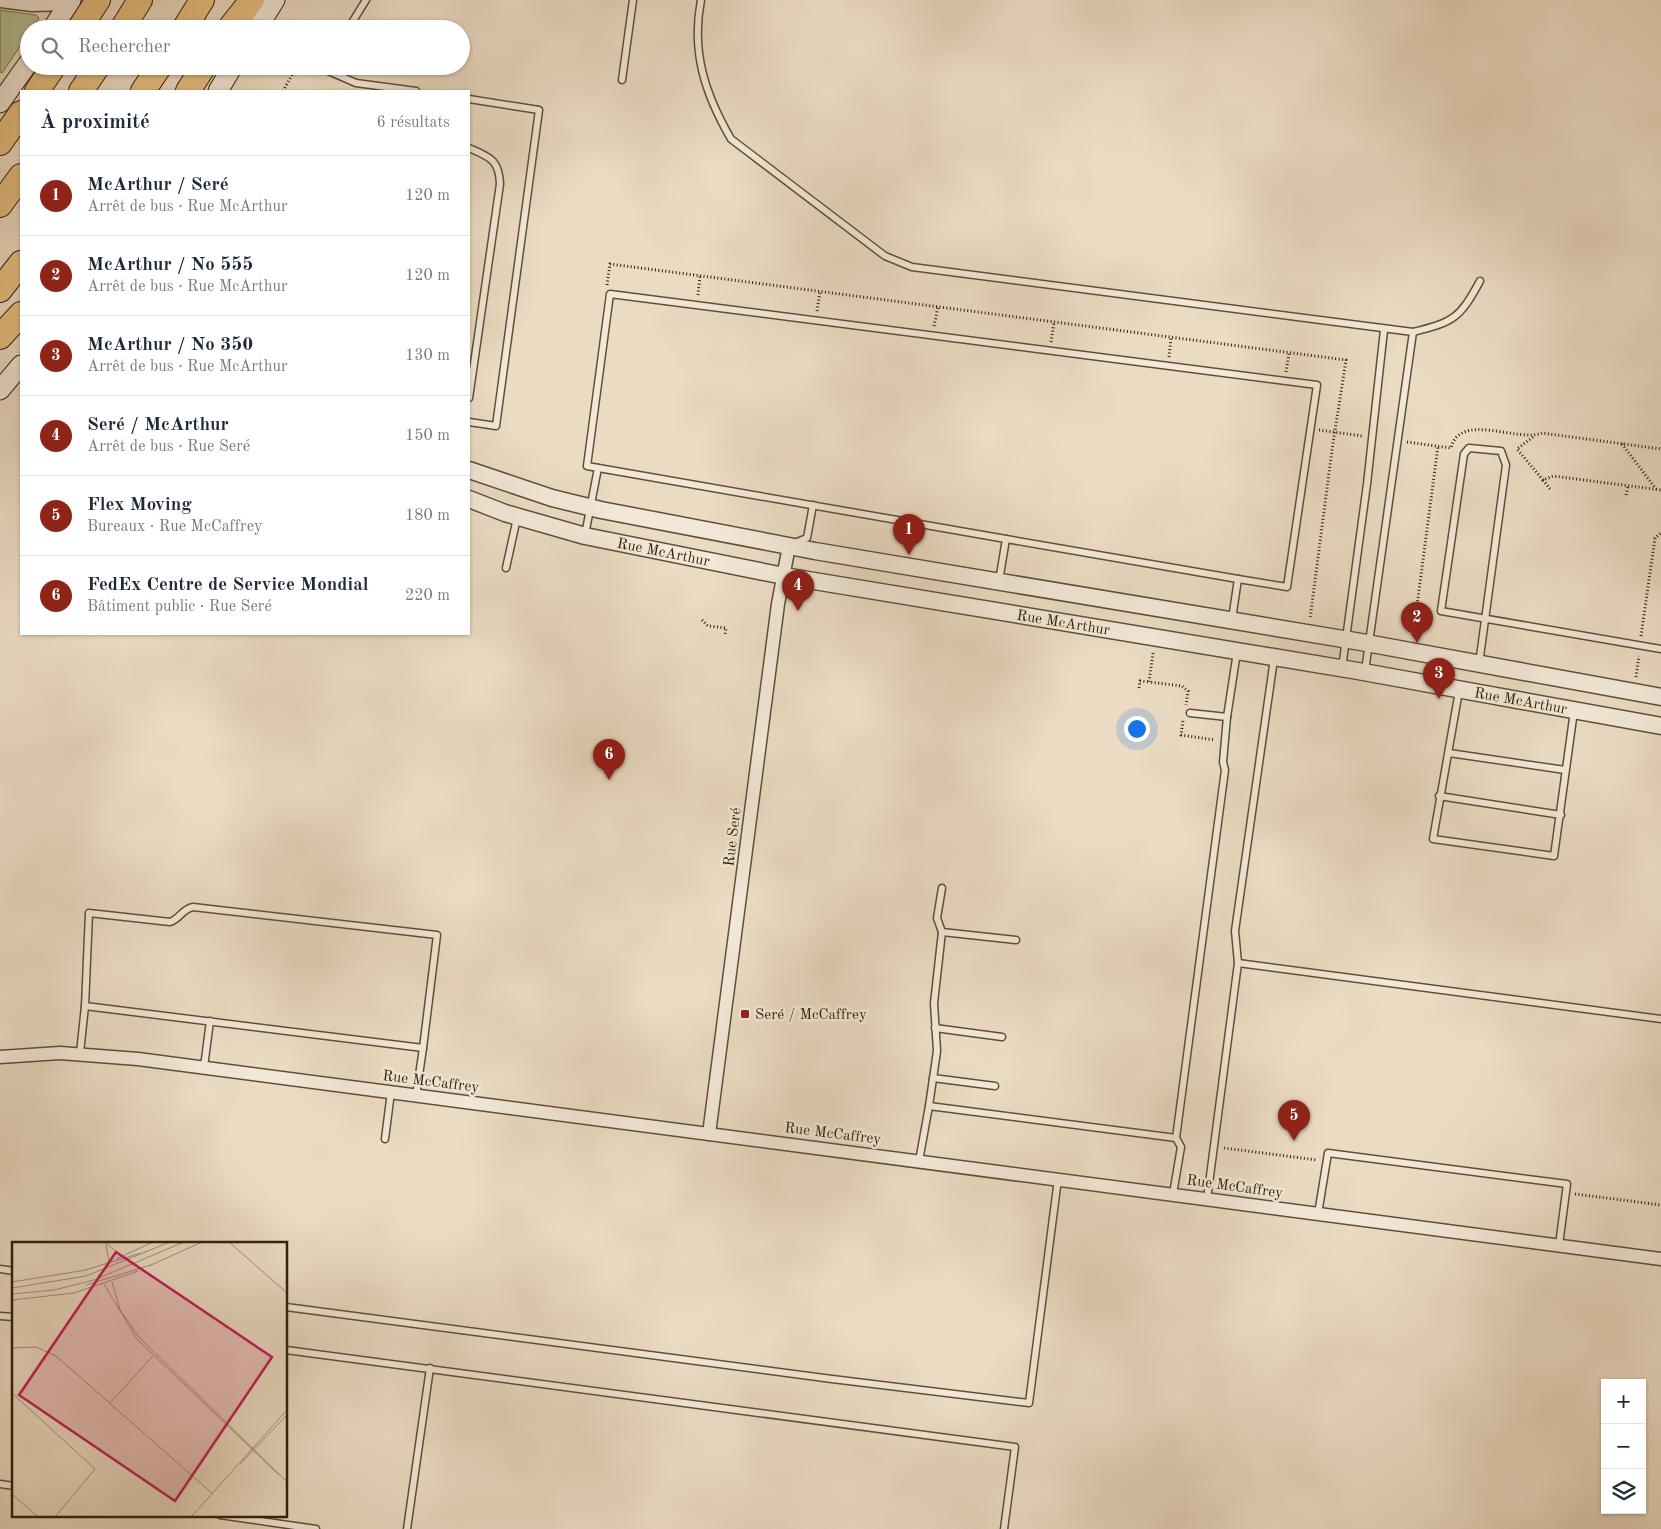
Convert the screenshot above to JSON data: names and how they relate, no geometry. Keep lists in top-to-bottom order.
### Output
{
  "streets": {
    "street": ["Rue McArthur", "Rue Seré", "Rue McCaffrey"]
  },
  "crossings": [
    ["Rue McArthur", "Rue Seré"],
    ["Rue Seré", "Rue McCaffrey"]
  ],
  "places": {
    "transit": ["Seré / McCaffrey"]
  },
  "page": {
    "search": "Rechercher",
    "heading": ["À proximité", "6 résultats"],
    "list": [
      {
        "mark": "1",
        "name": "McArthur / Seré",
        "note": "Arrêt de bus · Rue McArthur",
        "value": "120 m"
      },
      {
        "mark": "2",
        "name": "McArthur / No 555",
        "note": "Arrêt de bus · Rue McArthur",
        "value": "120 m"
      },
      {
        "mark": "3",
        "name": "McArthur / No 350",
        "note": "Arrêt de bus · Rue McArthur",
        "value": "130 m"
      },
      {
        "mark": "4",
        "name": "Seré / McArthur",
        "note": "Arrêt de bus · Rue Seré",
        "value": "150 m"
      },
      {
        "mark": "5",
        "name": "Flex Moving",
        "note": "Bureaux · Rue McCaffrey",
        "value": "180 m"
      },
      {
        "mark": "6",
        "name": "FedEx Centre de Service Mondial",
        "note": "Bâtiment public · Rue Seré",
        "value": "220 m"
      }
    ],
    "pins": [
      "1",
      "4",
      "2",
      "3",
      "6",
      "5"
    ],
    "map_buttons": ["+", "−"]
  }
}
